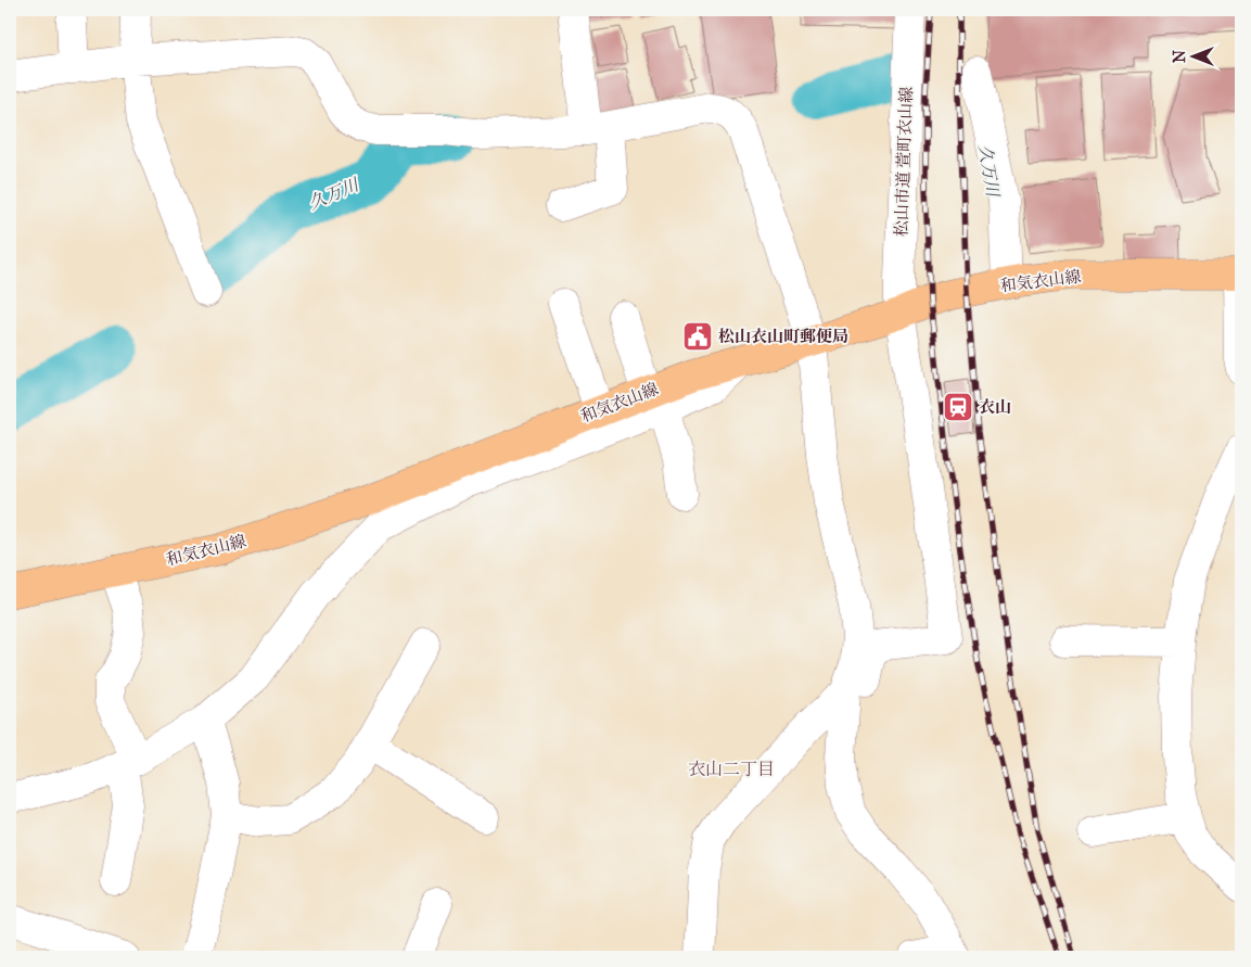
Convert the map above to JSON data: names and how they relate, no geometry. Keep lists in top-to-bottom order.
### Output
{
  "streets": {
    "main road": ["和気衣山線"],
    "street": ["松山市道 萱町衣山線"]
  },
  "crossings": [
    ["松山市道 萱町衣山線", "和気衣山線"]
  ],
  "districts": ["衣山二丁目"],
  "water": ["久万川"],
  "places": {
    "public building": ["松山衣山町郵便局"],
    "station": ["衣山"]
  },
  "north": "left"
}
